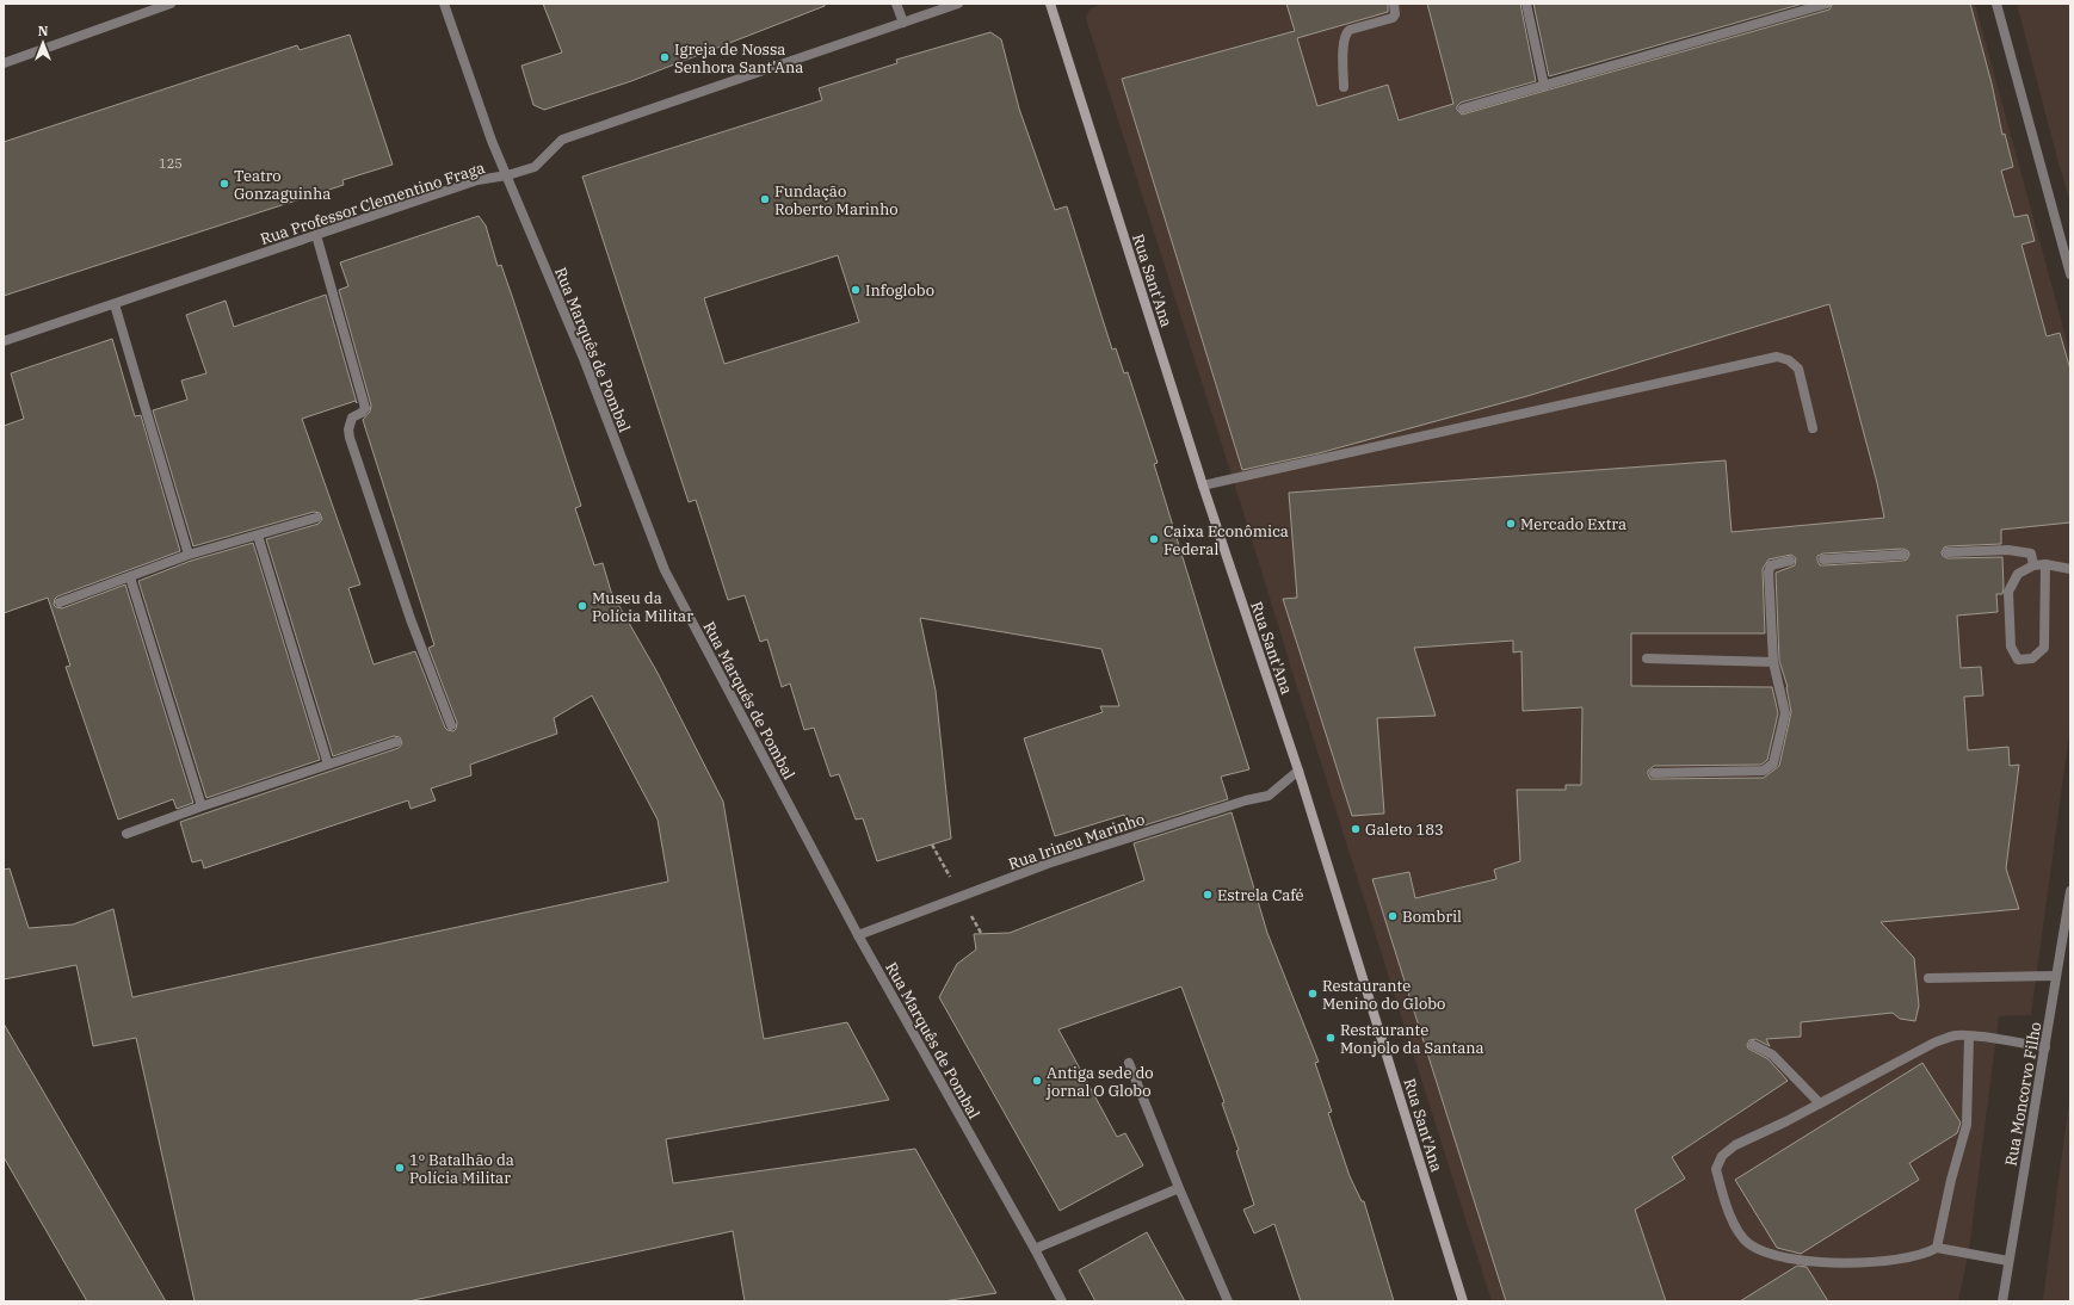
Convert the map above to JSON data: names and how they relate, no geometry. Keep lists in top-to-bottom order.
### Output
{
  "streets": {
    "main road": ["Rua Sant'Ana"],
    "street": [
      "Rua Professor Clementino Fraga",
      "Rua Marquês de Pombal",
      "Rua Irineu Marinho",
      "Rua Moncorvo Filho"
    ]
  },
  "crossings": [
    ["Rua Professor Clementino Fraga", "Rua Marquês de Pombal"],
    ["Rua Sant'Ana", "Rua Irineu Marinho"],
    ["Rua Marquês de Pombal", "Rua Irineu Marinho"]
  ],
  "places": [
    "Igreja de Nossa Senhora Sant'Ana",
    "Teatro Gonzaguinha",
    "Fundação Roberto Marinho",
    "Infoglobo",
    "Mercado Extra",
    "Caixa Econômica Federal",
    "Museu da Polícia Militar",
    "Galeto 183",
    "Estrela Café",
    "Bombril",
    "Restaurante Menino do Globo",
    "Restaurante Monjolo da Santana",
    "Antiga sede do jornal O Globo",
    "1º Batalhão da Polícia Militar"
  ],
  "house_numbers": ["125"],
  "north": "top"
}
